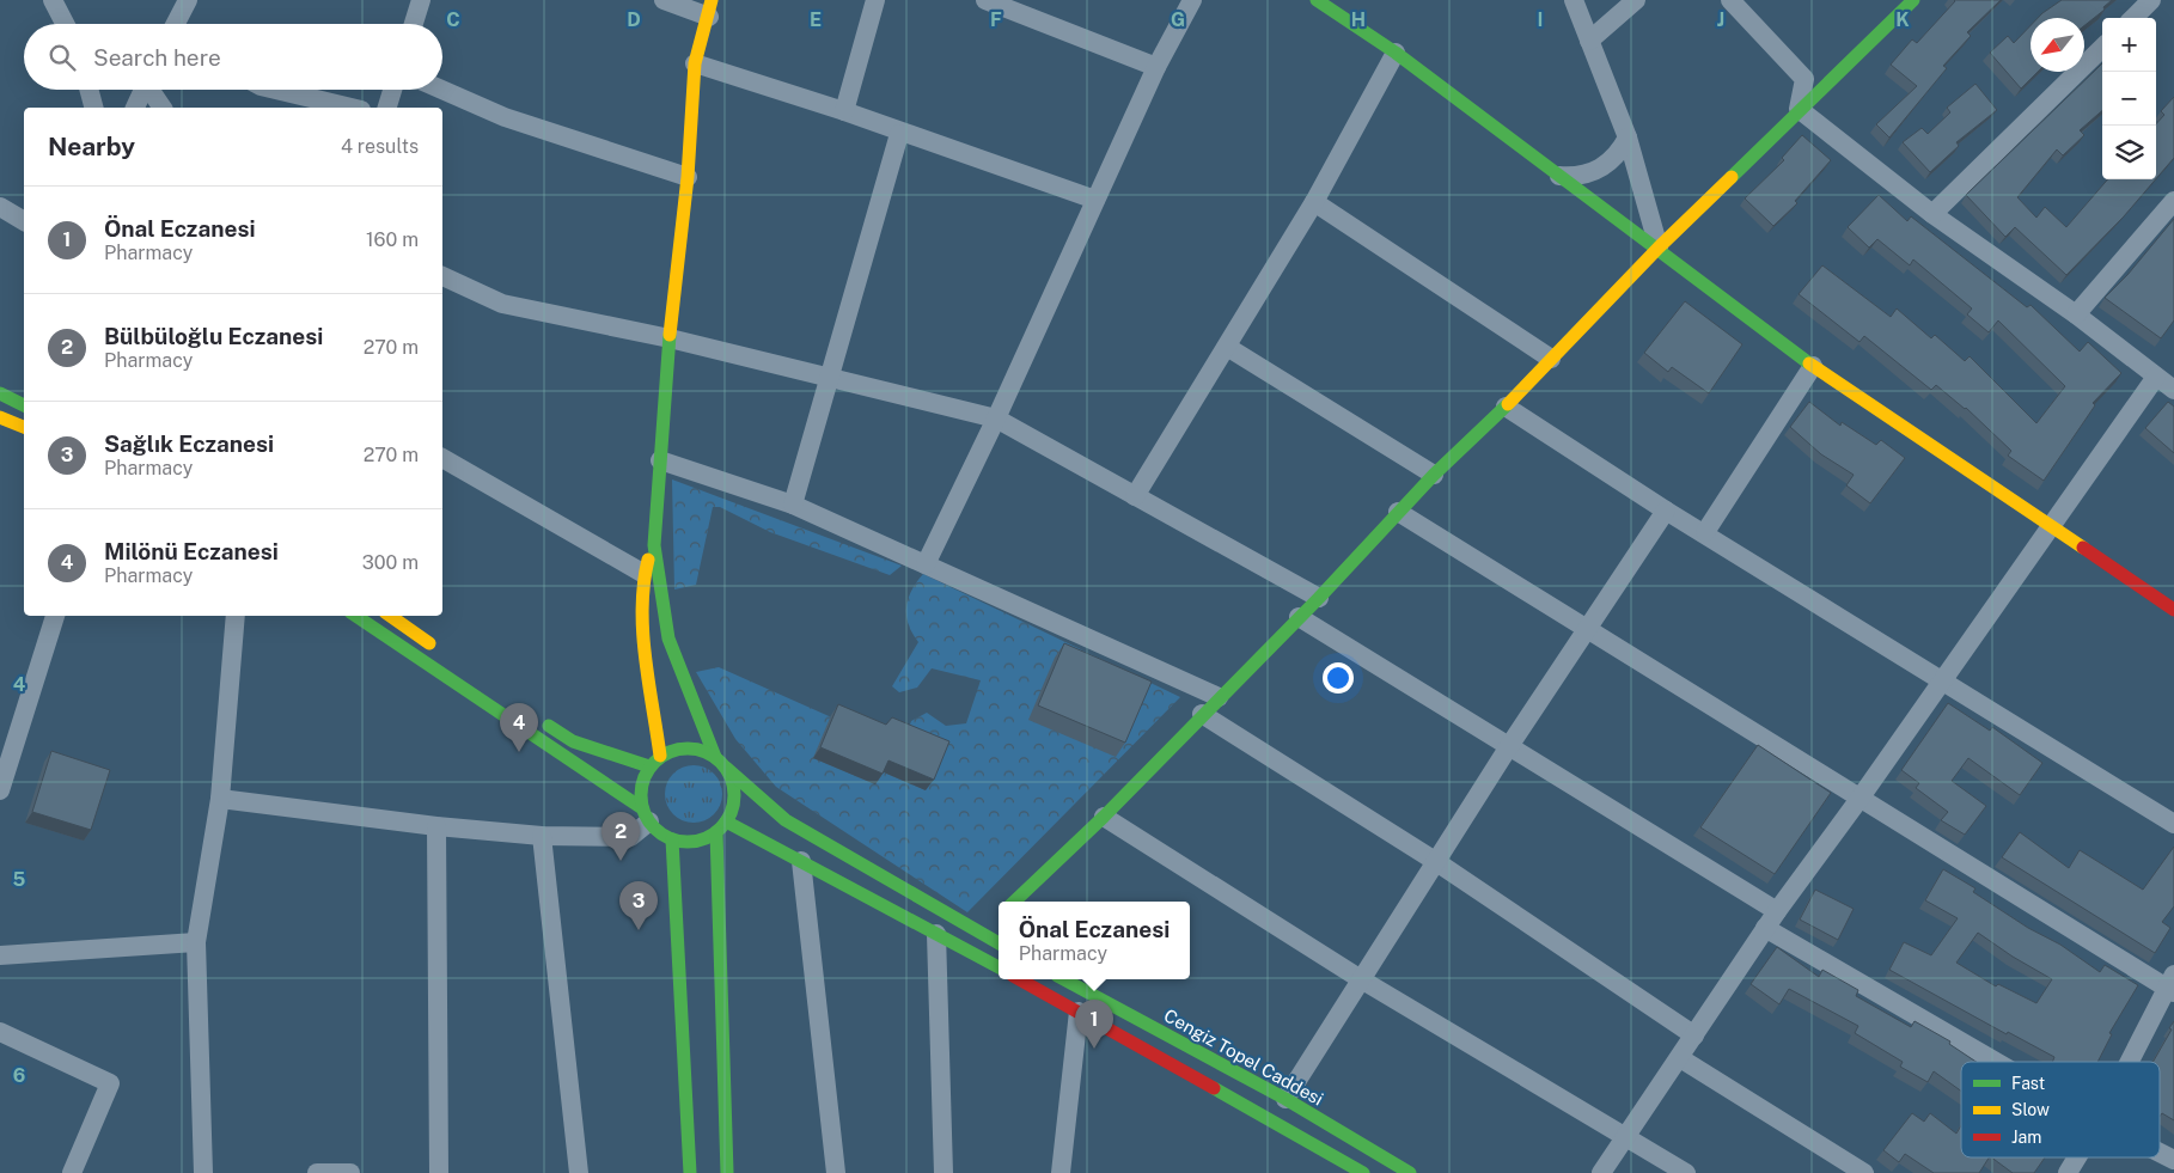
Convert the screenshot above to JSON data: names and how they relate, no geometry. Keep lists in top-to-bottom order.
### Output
{
  "streets": {
    "street": ["Cengiz Topel Caddesi"]
  },
  "legend": ["Fast", "Slow", "Jam"],
  "north": "bottom left",
  "page": {
    "map_buttons": ["+", "−"],
    "search": "Search here",
    "heading": ["Nearby", "4 results"],
    "list": [
      {
        "mark": "1",
        "name": "Önal Eczanesi",
        "note": "Pharmacy",
        "value": "160 m"
      },
      {
        "mark": "2",
        "name": "Bülbüloğlu Eczanesi",
        "note": "Pharmacy",
        "value": "270 m"
      },
      {
        "mark": "3",
        "name": "Sağlık Eczanesi",
        "note": "Pharmacy",
        "value": "270 m"
      },
      {
        "mark": "4",
        "name": "Milönü Eczanesi",
        "note": "Pharmacy",
        "value": "300 m"
      }
    ],
    "pins": [
      "4",
      "2",
      "3",
      "1"
    ],
    "popup": ["Önal Eczanesi", "Pharmacy"]
  },
  "grid": {
    "columns": [
      "C",
      "D",
      "E",
      "F",
      "G",
      "H",
      "I",
      "J",
      "K"
    ],
    "rows": ["4", "5", "6"]
  }
}
